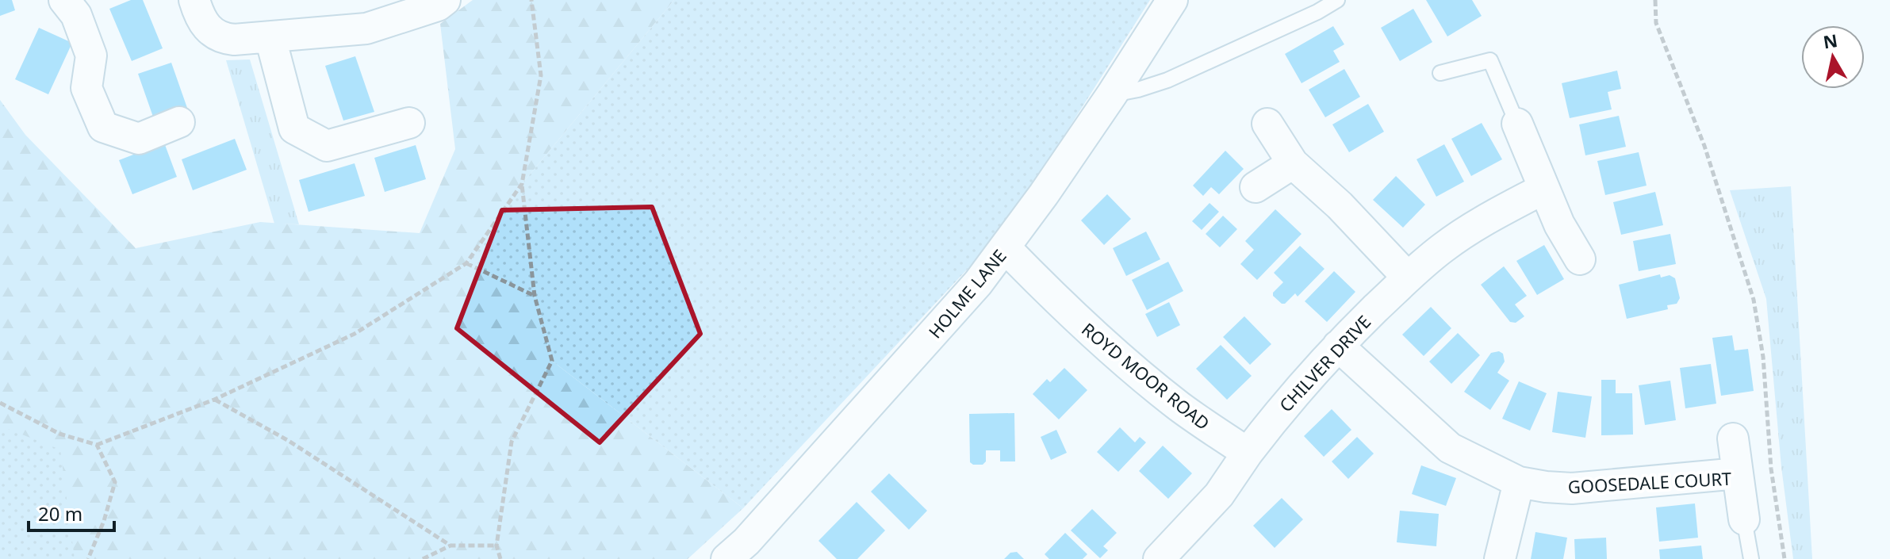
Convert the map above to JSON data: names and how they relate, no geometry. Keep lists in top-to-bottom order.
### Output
{
  "streets": {
    "street": [
      "HOLME LANE",
      "CHILVER DRIVE",
      "ROYD MOOR ROAD",
      "GOOSEDALE COURT"
    ]
  },
  "crossings": [
    ["HOLME LANE", "ROYD MOOR ROAD"],
    ["CHILVER DRIVE", "ROYD MOOR ROAD"],
    ["CHILVER DRIVE", "GOOSEDALE COURT"]
  ],
  "scale_bar": "20 m",
  "north": "top"
}
